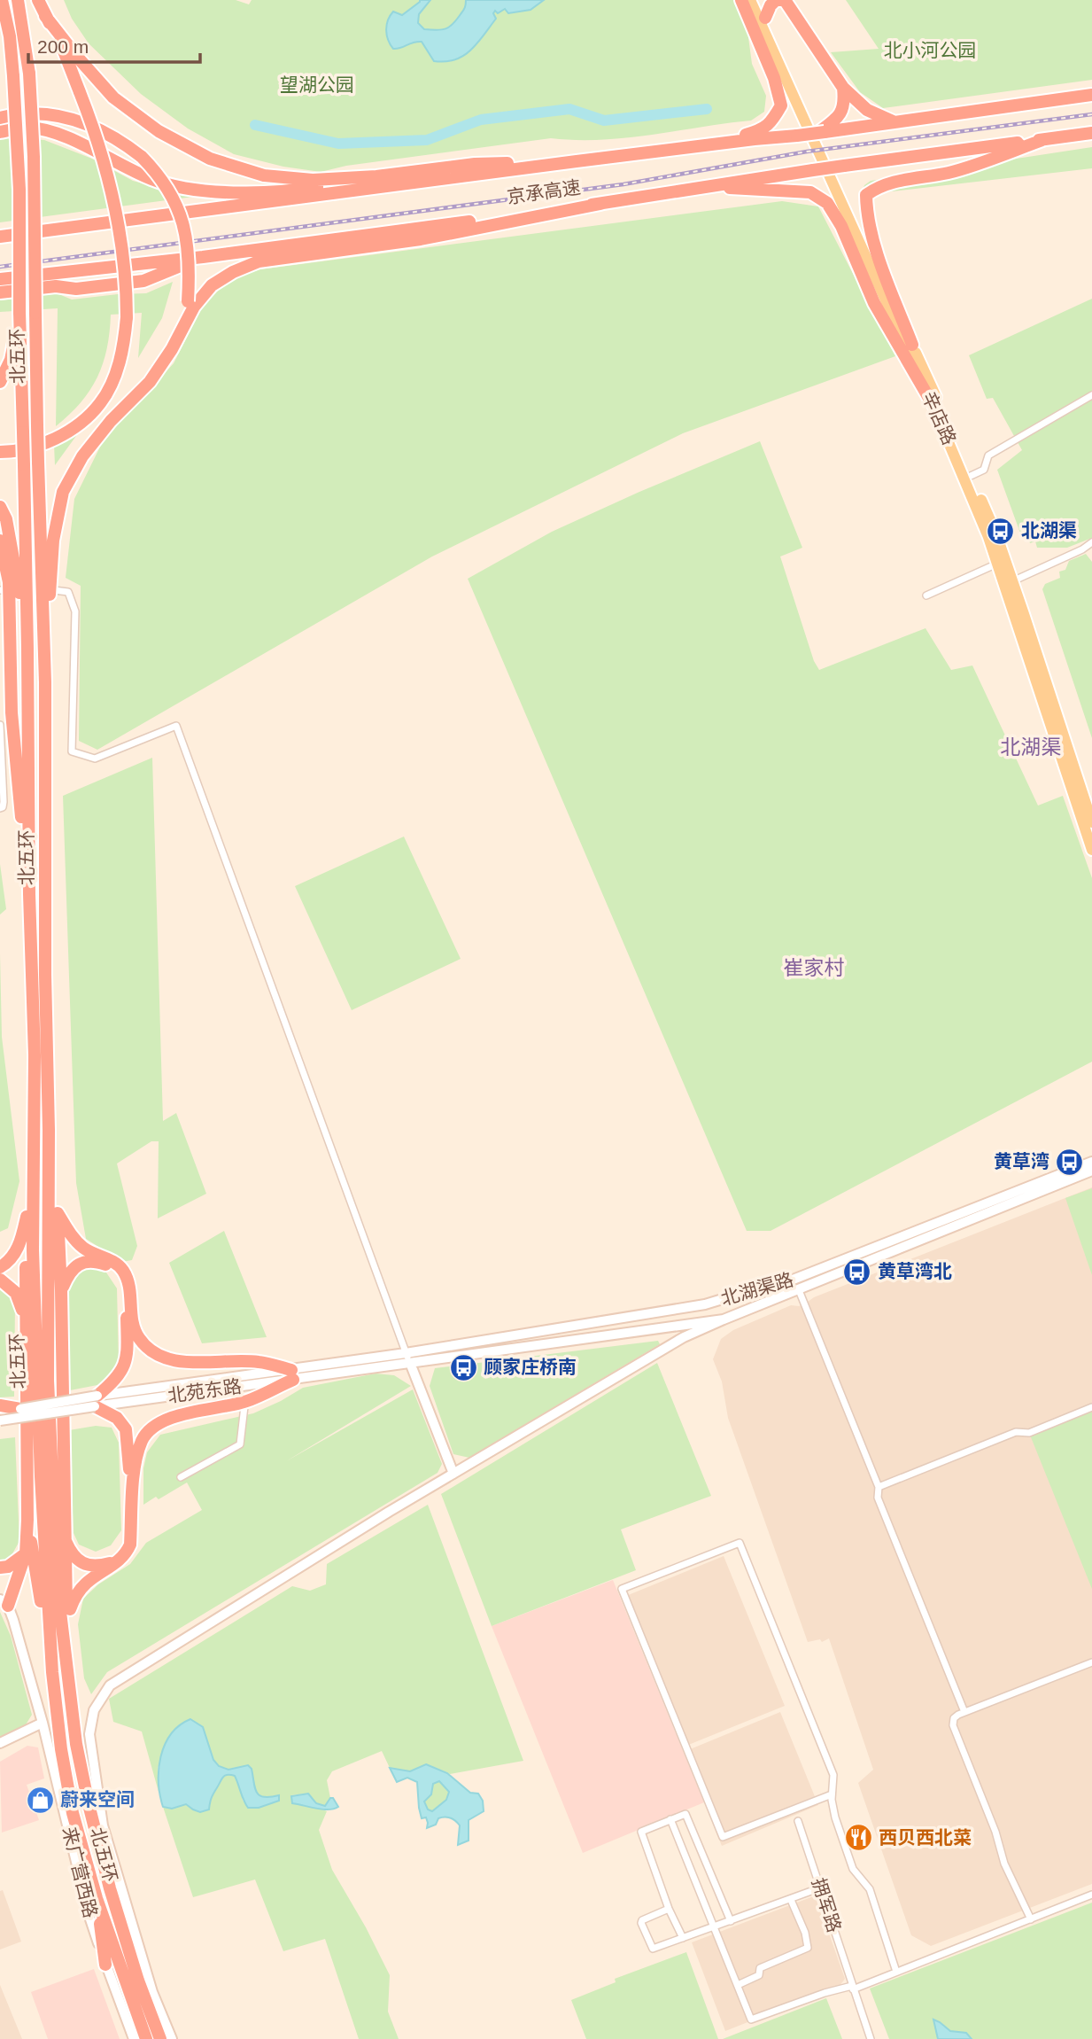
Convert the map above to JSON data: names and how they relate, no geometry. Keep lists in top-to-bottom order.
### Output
{
  "streets": {
    "highway": ["京承高速", "北五环"],
    "main road": [
      "辛店路",
      "北湖渠路",
      "北苑东路",
      "来广营西路"
    ],
    "street": ["拥军路"]
  },
  "crossings": [
    ["北湖渠路", "北苑东路"]
  ],
  "districts": ["北湖渠", "崔家村"],
  "parks": ["北小河公园", "望湖公园"],
  "places": {
    "bus stop": [
      "北湖渠",
      "黄草湾",
      "黄草湾北",
      "顾家庄桥南"
    ],
    "shop": ["蔚来空间"],
    "restaurant": ["西贝西北菜"]
  },
  "scale_bar": "200 m"
}
